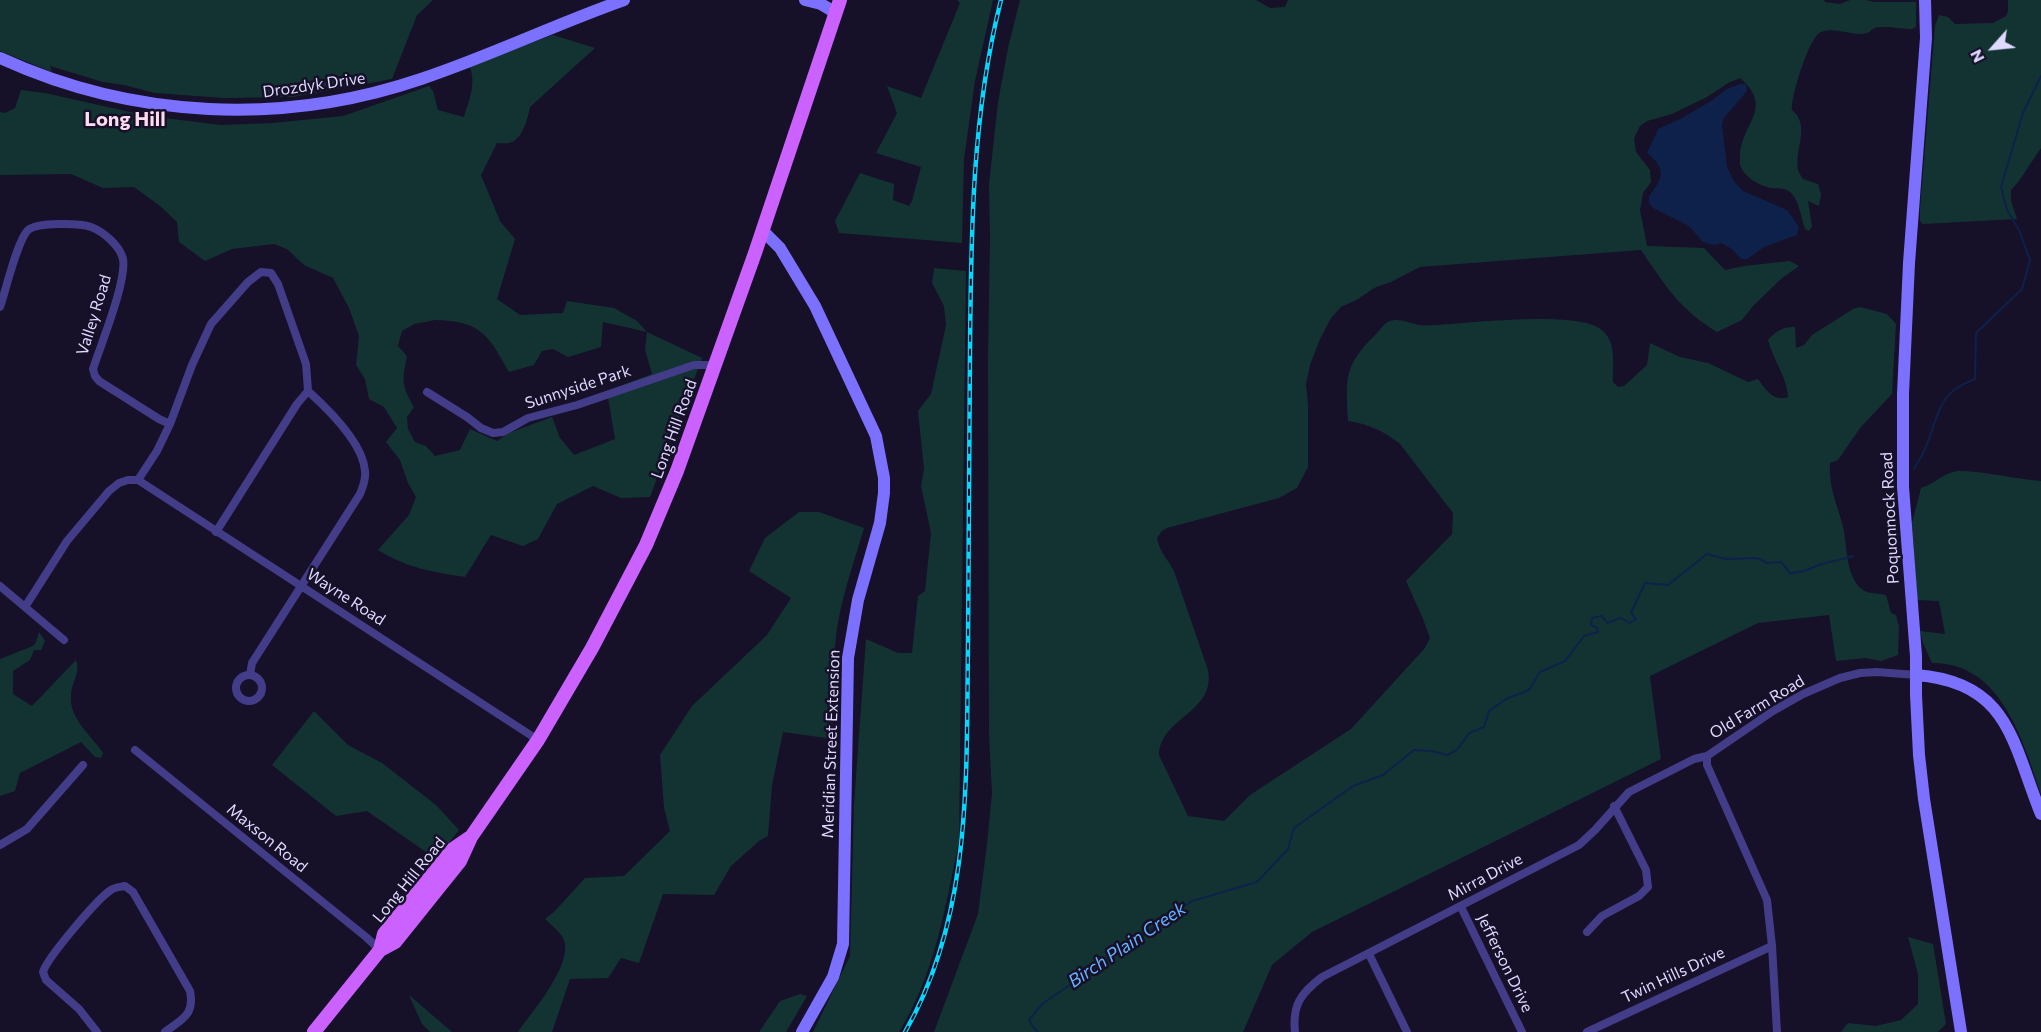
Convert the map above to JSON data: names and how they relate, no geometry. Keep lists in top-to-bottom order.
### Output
{
  "streets": {
    "main road": ["Long Hill Road"],
    "street": [
      "Drozdyk Drive",
      "Valley Road",
      "Sunnyside Park",
      "Poquonnock Road",
      "Wayne Road",
      "Old Farm Road",
      "Meridian Street Extension",
      "Maxson Road",
      "Mirra Drive",
      "Jefferson Drive",
      "Twin Hills Drive"
    ]
  },
  "crossings": [
    ["Sunnyside Park", "Long Hill Road"],
    ["Long Hill Road", "Wayne Road"],
    ["Long Hill Road", "Meridian Street Extension"],
    ["Long Hill Road", "Maxson Road"],
    ["Poquonnock Road", "Old Farm Road"],
    ["Old Farm Road", "Mirra Drive"],
    ["Old Farm Road", "Twin Hills Drive"],
    ["Mirra Drive", "Jefferson Drive"]
  ],
  "districts": ["Long Hill"],
  "water": ["Birch Plain Creek"],
  "north": "bottom left"
}
